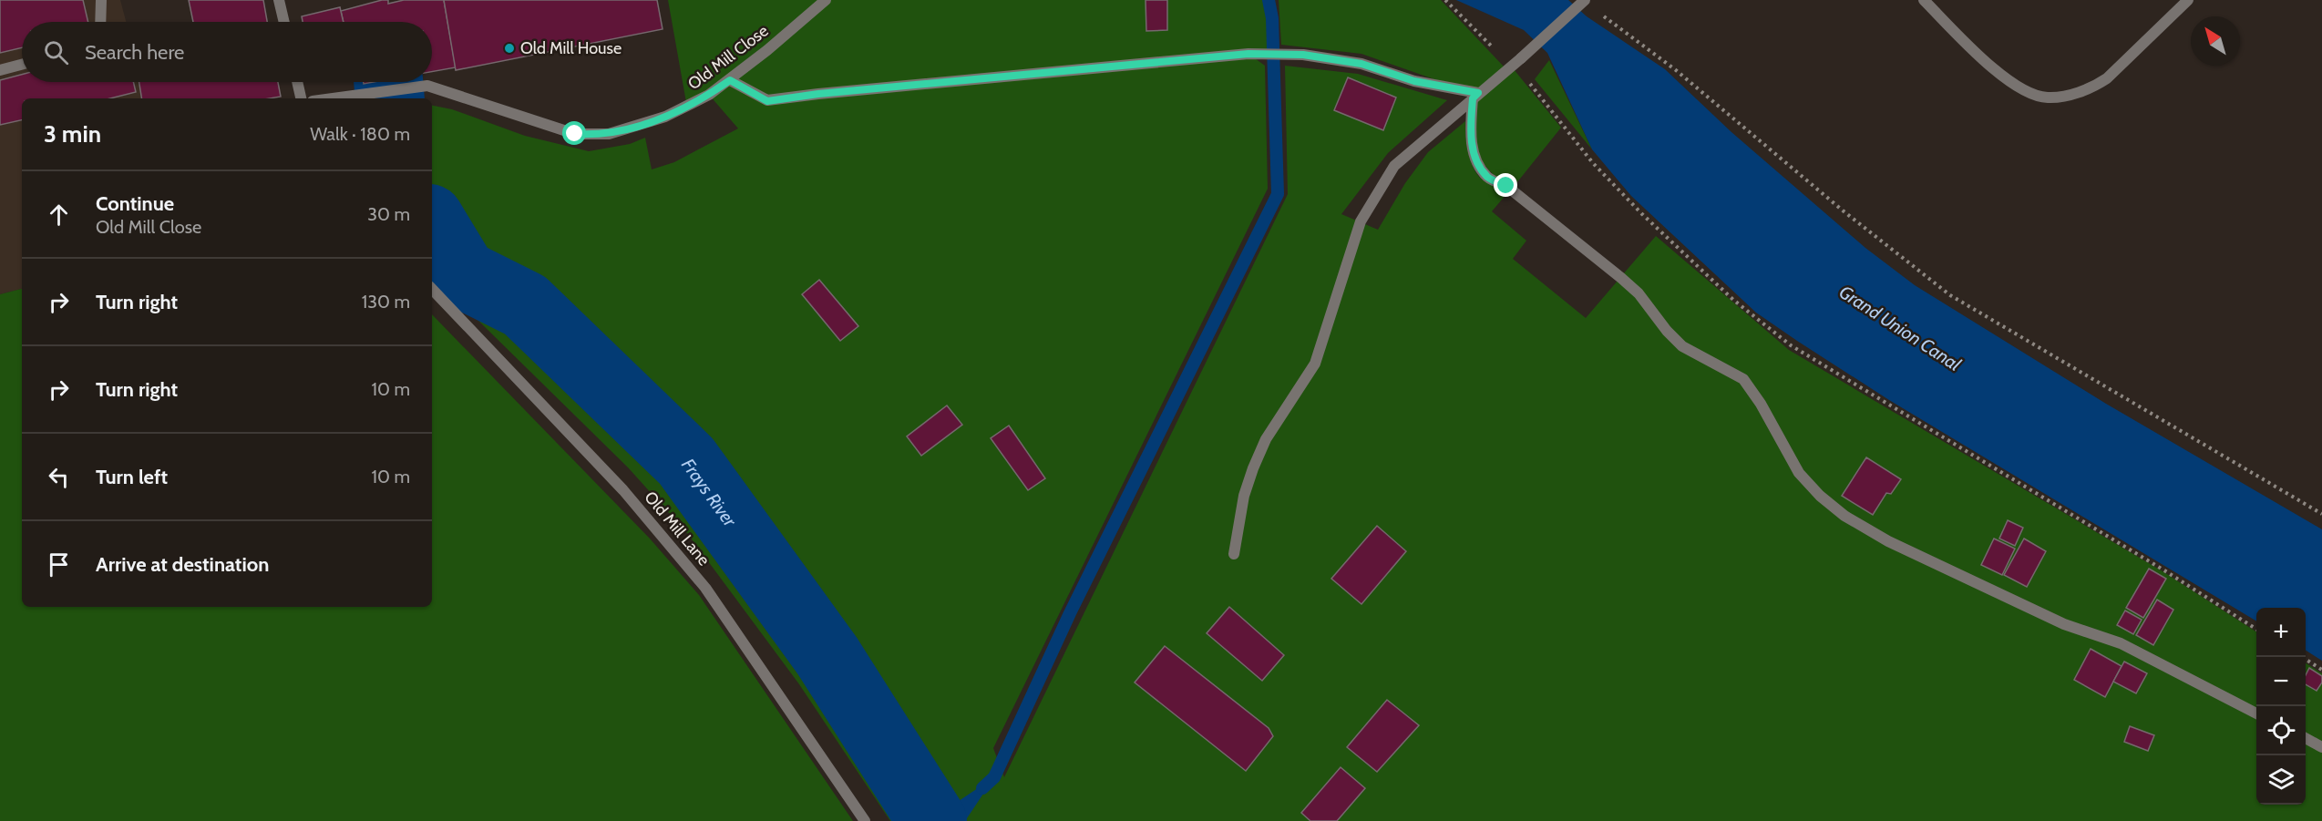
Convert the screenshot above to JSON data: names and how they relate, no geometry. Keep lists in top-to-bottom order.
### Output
{
  "streets": {
    "street": ["Old Mill Close", "Old Mill Lane"]
  },
  "water": ["Grand Union Canal", "Frays River"],
  "places": ["Old Mill House"],
  "north": "top left",
  "page": {
    "search": "Search here",
    "heading": ["3 min", "Walk · 180 m"],
    "list": [
      ["Continue", "Old Mill Close", "30 m"],
      ["Turn right", "130 m"],
      ["Turn right", "10 m"],
      ["Turn left", "10 m"],
      "Arrive at destination"
    ],
    "map_buttons": ["+", "−"]
  }
}
